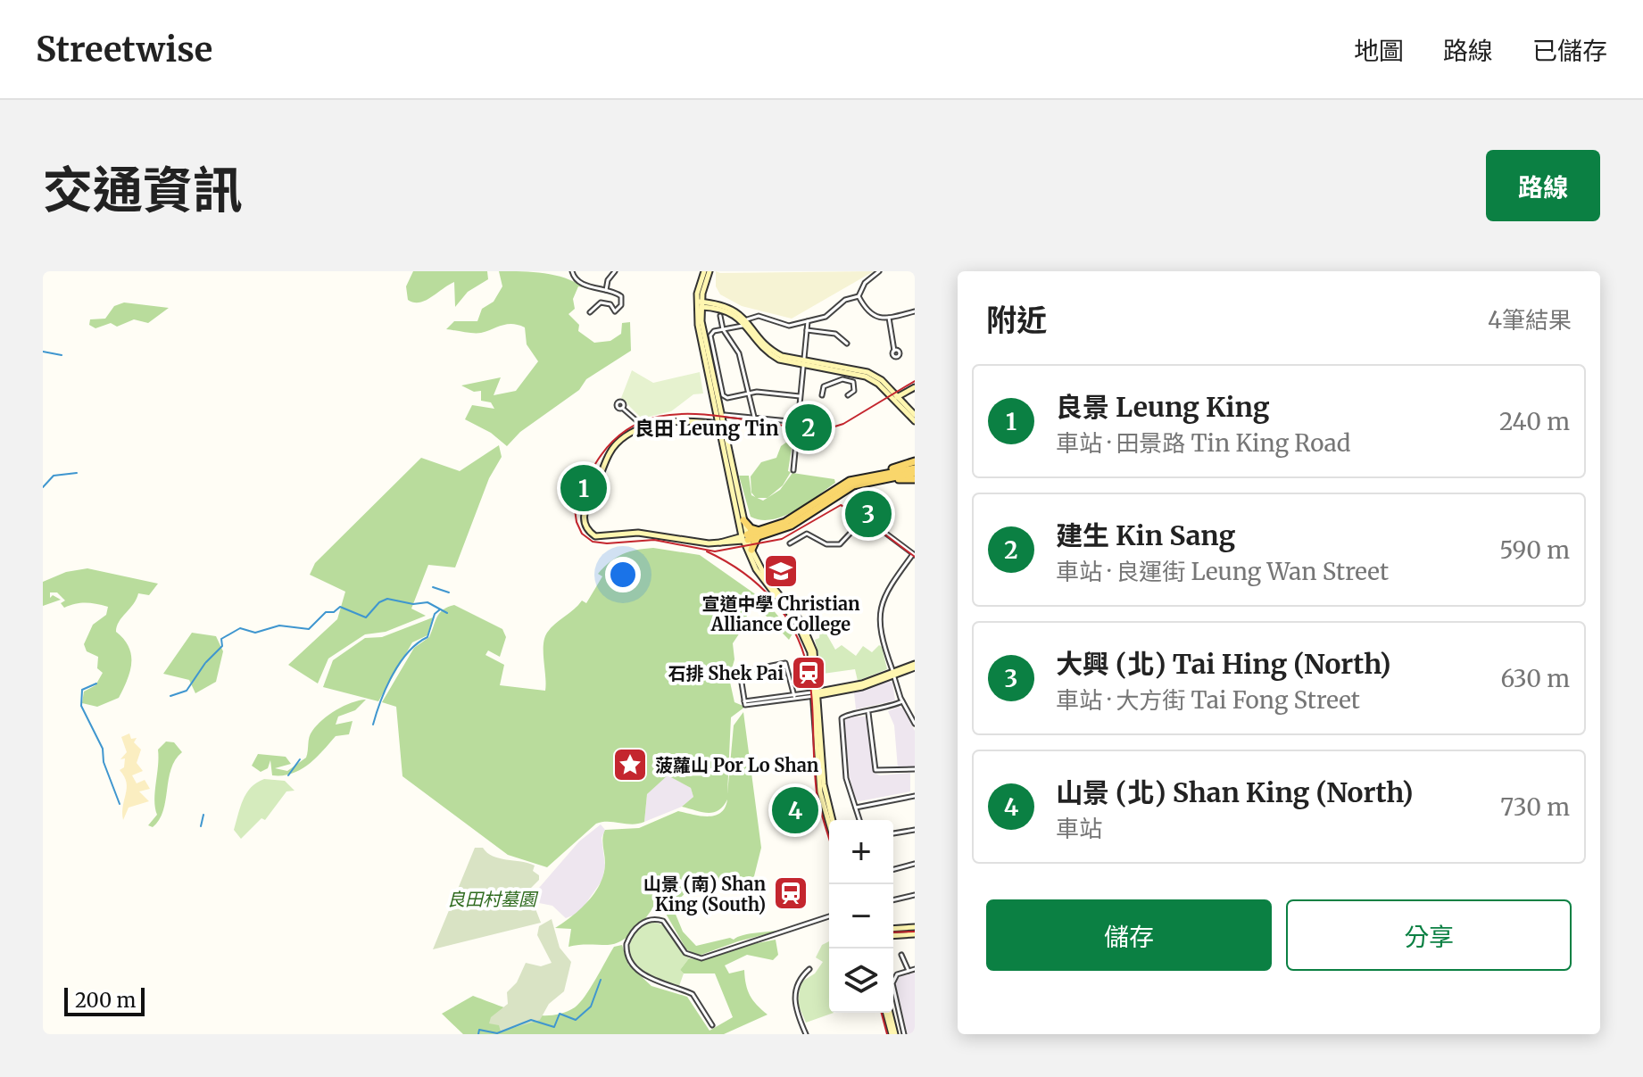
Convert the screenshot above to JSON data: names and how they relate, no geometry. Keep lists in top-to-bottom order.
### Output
{
  "districts": ["良田 Leung Tin"],
  "parks": ["良田村墓園"],
  "places": {
    "school or university": ["宣道中學 Christian Alliance College"],
    "station": ["石排 Shek Pai", "山景 (南) Shan King (South)"],
    "place": ["菠蘿山 Por Lo Shan"]
  },
  "scale_bar": "200 m",
  "page": {
    "header": "Streetwise",
    "nav": ["地圖", "路線", "已儲存"],
    "title": "交通資訊",
    "buttons": [
      "路線",
      ["儲存", "分享"]
    ],
    "heading": ["附近", "4筆結果"],
    "list": [
      {
        "mark": "1",
        "name": "良景 Leung King",
        "note": "車站 · 田景路 Tin King Road",
        "value": "240 m"
      },
      {
        "mark": "2",
        "name": "建生 Kin Sang",
        "note": "車站 · 良運街 Leung Wan Street",
        "value": "590 m"
      },
      {
        "mark": "3",
        "name": "大興 (北) Tai Hing (North)",
        "note": "車站 · 大方街 Tai Fong Street",
        "value": "630 m"
      },
      {
        "mark": "4",
        "name": "山景 (北) Shan King (North)",
        "note": "車站",
        "value": "730 m"
      }
    ],
    "pins": [
      "2",
      "1",
      "3",
      "4"
    ],
    "map_buttons": ["+", "−"],
    "scale": "200 m"
  }
}
